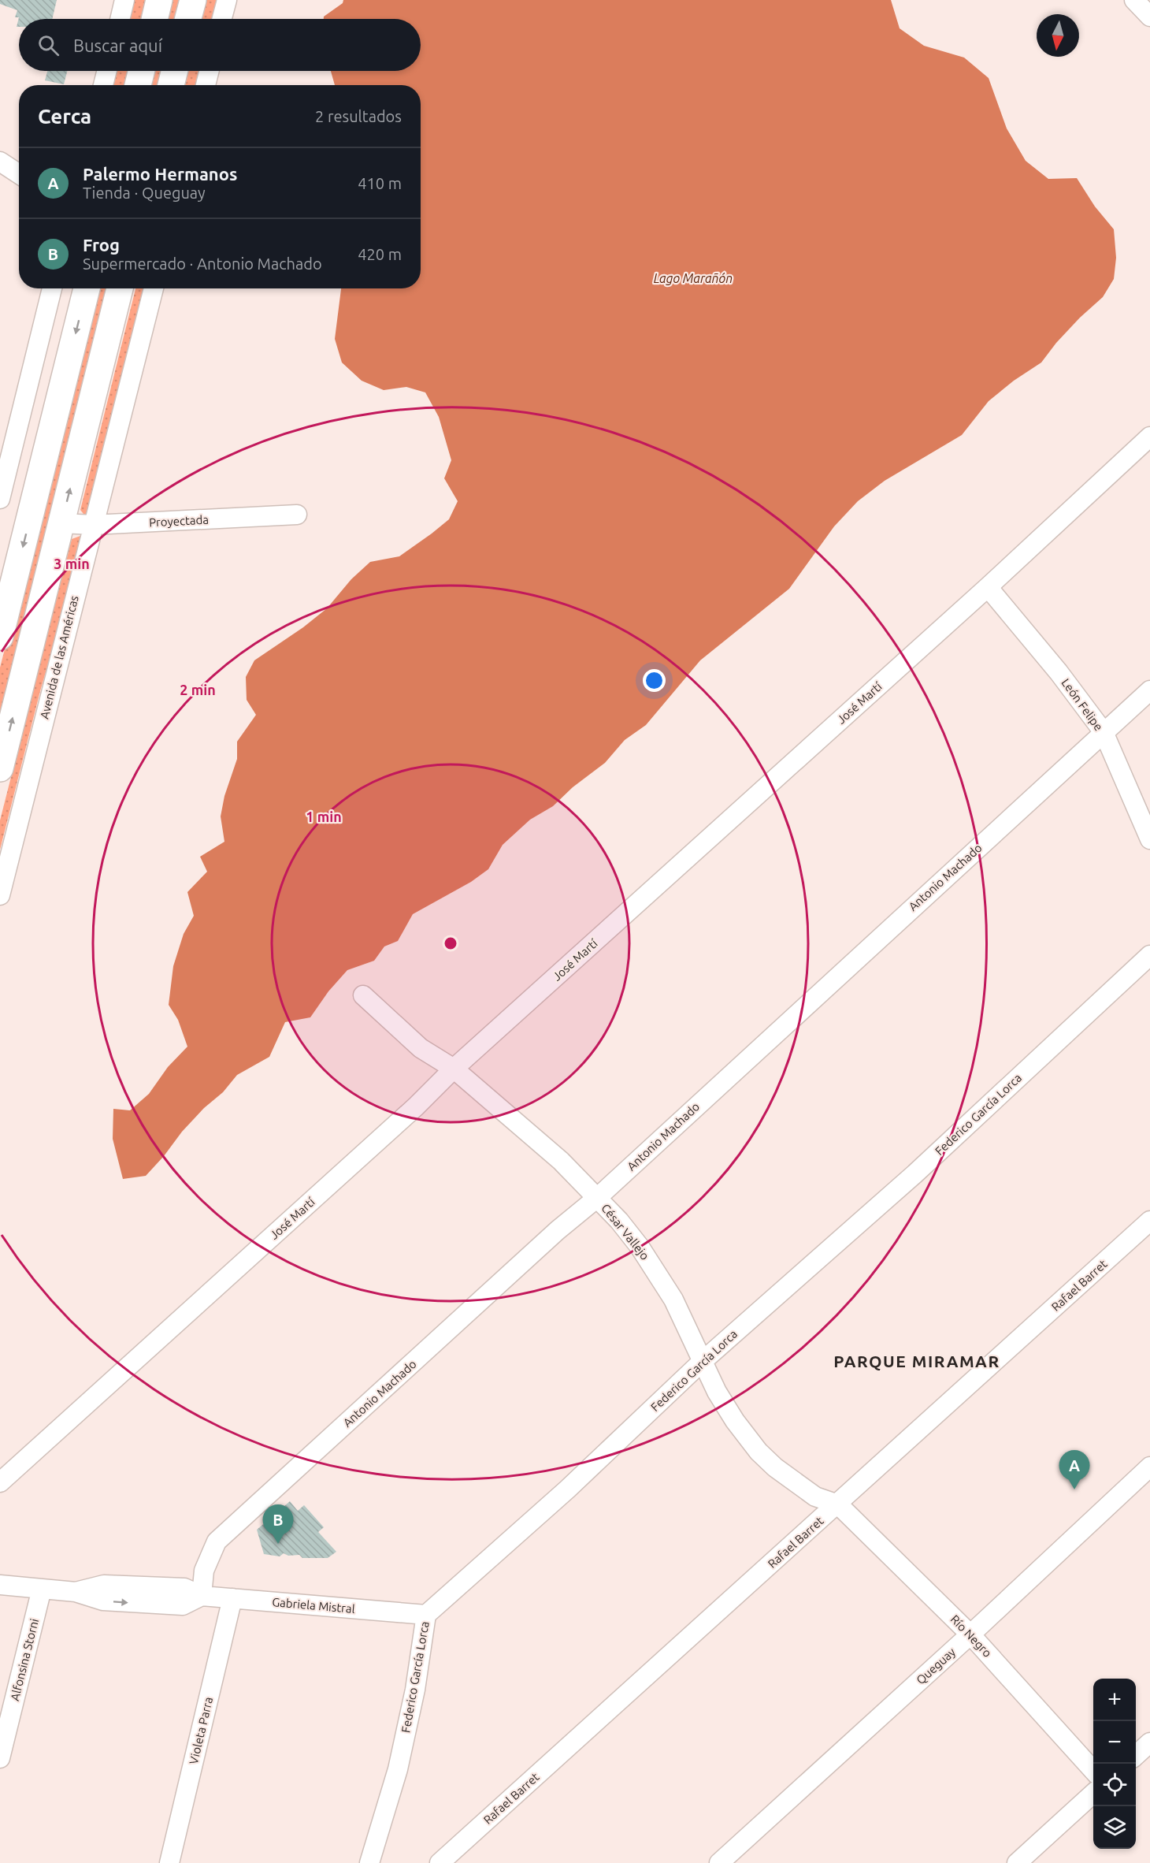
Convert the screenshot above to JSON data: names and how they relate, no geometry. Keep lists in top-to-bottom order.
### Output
{
  "streets": {
    "street": [
      "Proyectada",
      "Avenida de las Américas",
      "José Martí",
      "León Felipe",
      "Antonio Machado",
      "Federico García Lorca",
      "César Vallejo",
      "Rafael Barret",
      "Gabriela Mistral",
      "Río Negro",
      "Alfonsina Storni",
      "Queguay",
      "Violeta Parra"
    ]
  },
  "crossings": [
    ["Proyectada", "Avenida de las Américas"],
    ["José Martí", "León Felipe"],
    ["José Martí", "César Vallejo"],
    ["León Felipe", "Antonio Machado"],
    ["Antonio Machado", "César Vallejo"],
    ["Antonio Machado", "Gabriela Mistral"],
    ["Federico García Lorca", "César Vallejo"],
    ["Federico García Lorca", "Gabriela Mistral"],
    ["César Vallejo", "Rafael Barret"],
    ["César Vallejo", "Río Negro"],
    ["Rafael Barret", "Río Negro"],
    ["Gabriela Mistral", "Alfonsina Storni"],
    ["Gabriela Mistral", "Violeta Parra"],
    ["Río Negro", "Queguay"]
  ],
  "districts": ["PARQUE MIRAMAR"],
  "water": ["Lago Marañón"],
  "north": "bottom",
  "page": {
    "search": "Buscar aquí",
    "heading": ["Cerca", "2 resultados"],
    "list": [
      {
        "mark": "A",
        "name": "Palermo Hermanos",
        "note": "Tienda · Queguay",
        "value": "410 m"
      },
      {
        "mark": "B",
        "name": "Frog",
        "note": "Supermercado · Antonio Machado",
        "value": "420 m"
      }
    ],
    "pins": ["A", "B"],
    "map_buttons": ["+", "−"]
  },
  "rings": ["3 min", "2 min", "1 min"]
}
